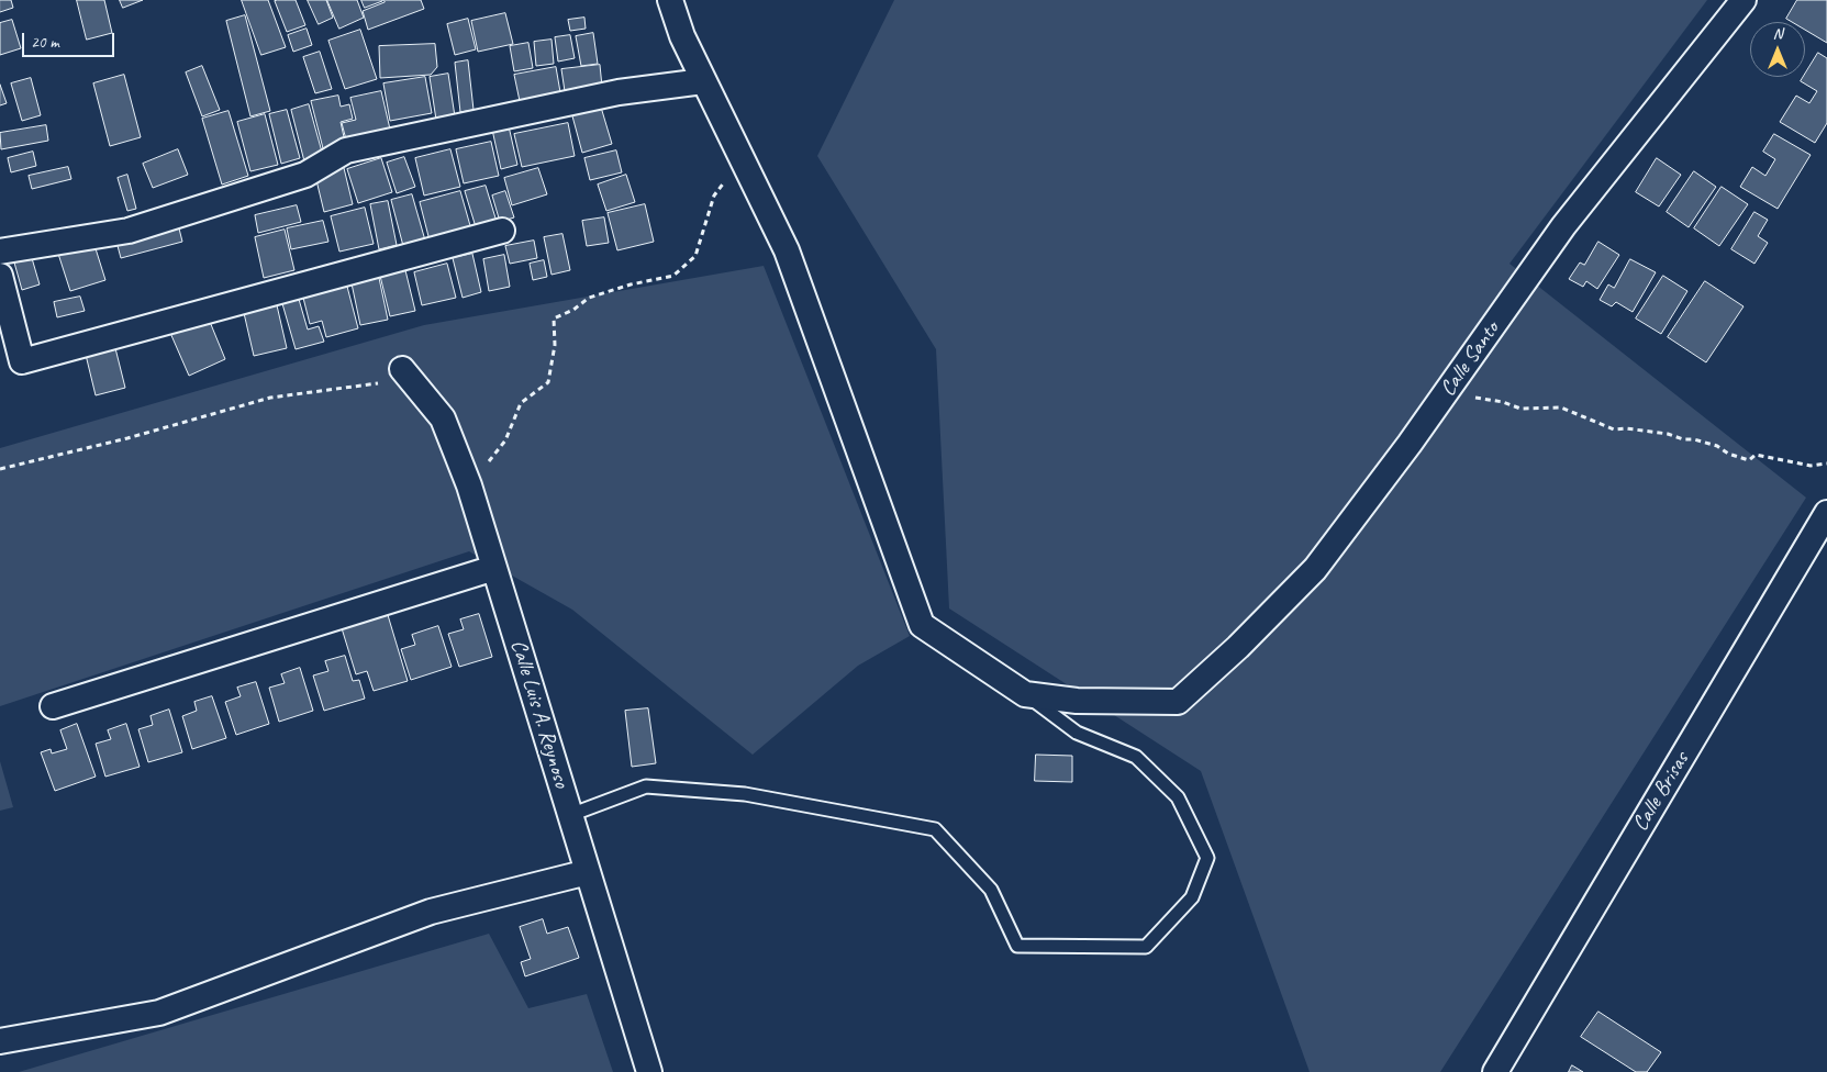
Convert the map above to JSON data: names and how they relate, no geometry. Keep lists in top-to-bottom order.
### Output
{
  "streets": {
    "street": ["Calle Santo", "Calle Luis A. Reynoso", "Calle Brisas"]
  },
  "scale_bar": "20 m",
  "north": "top"
}
